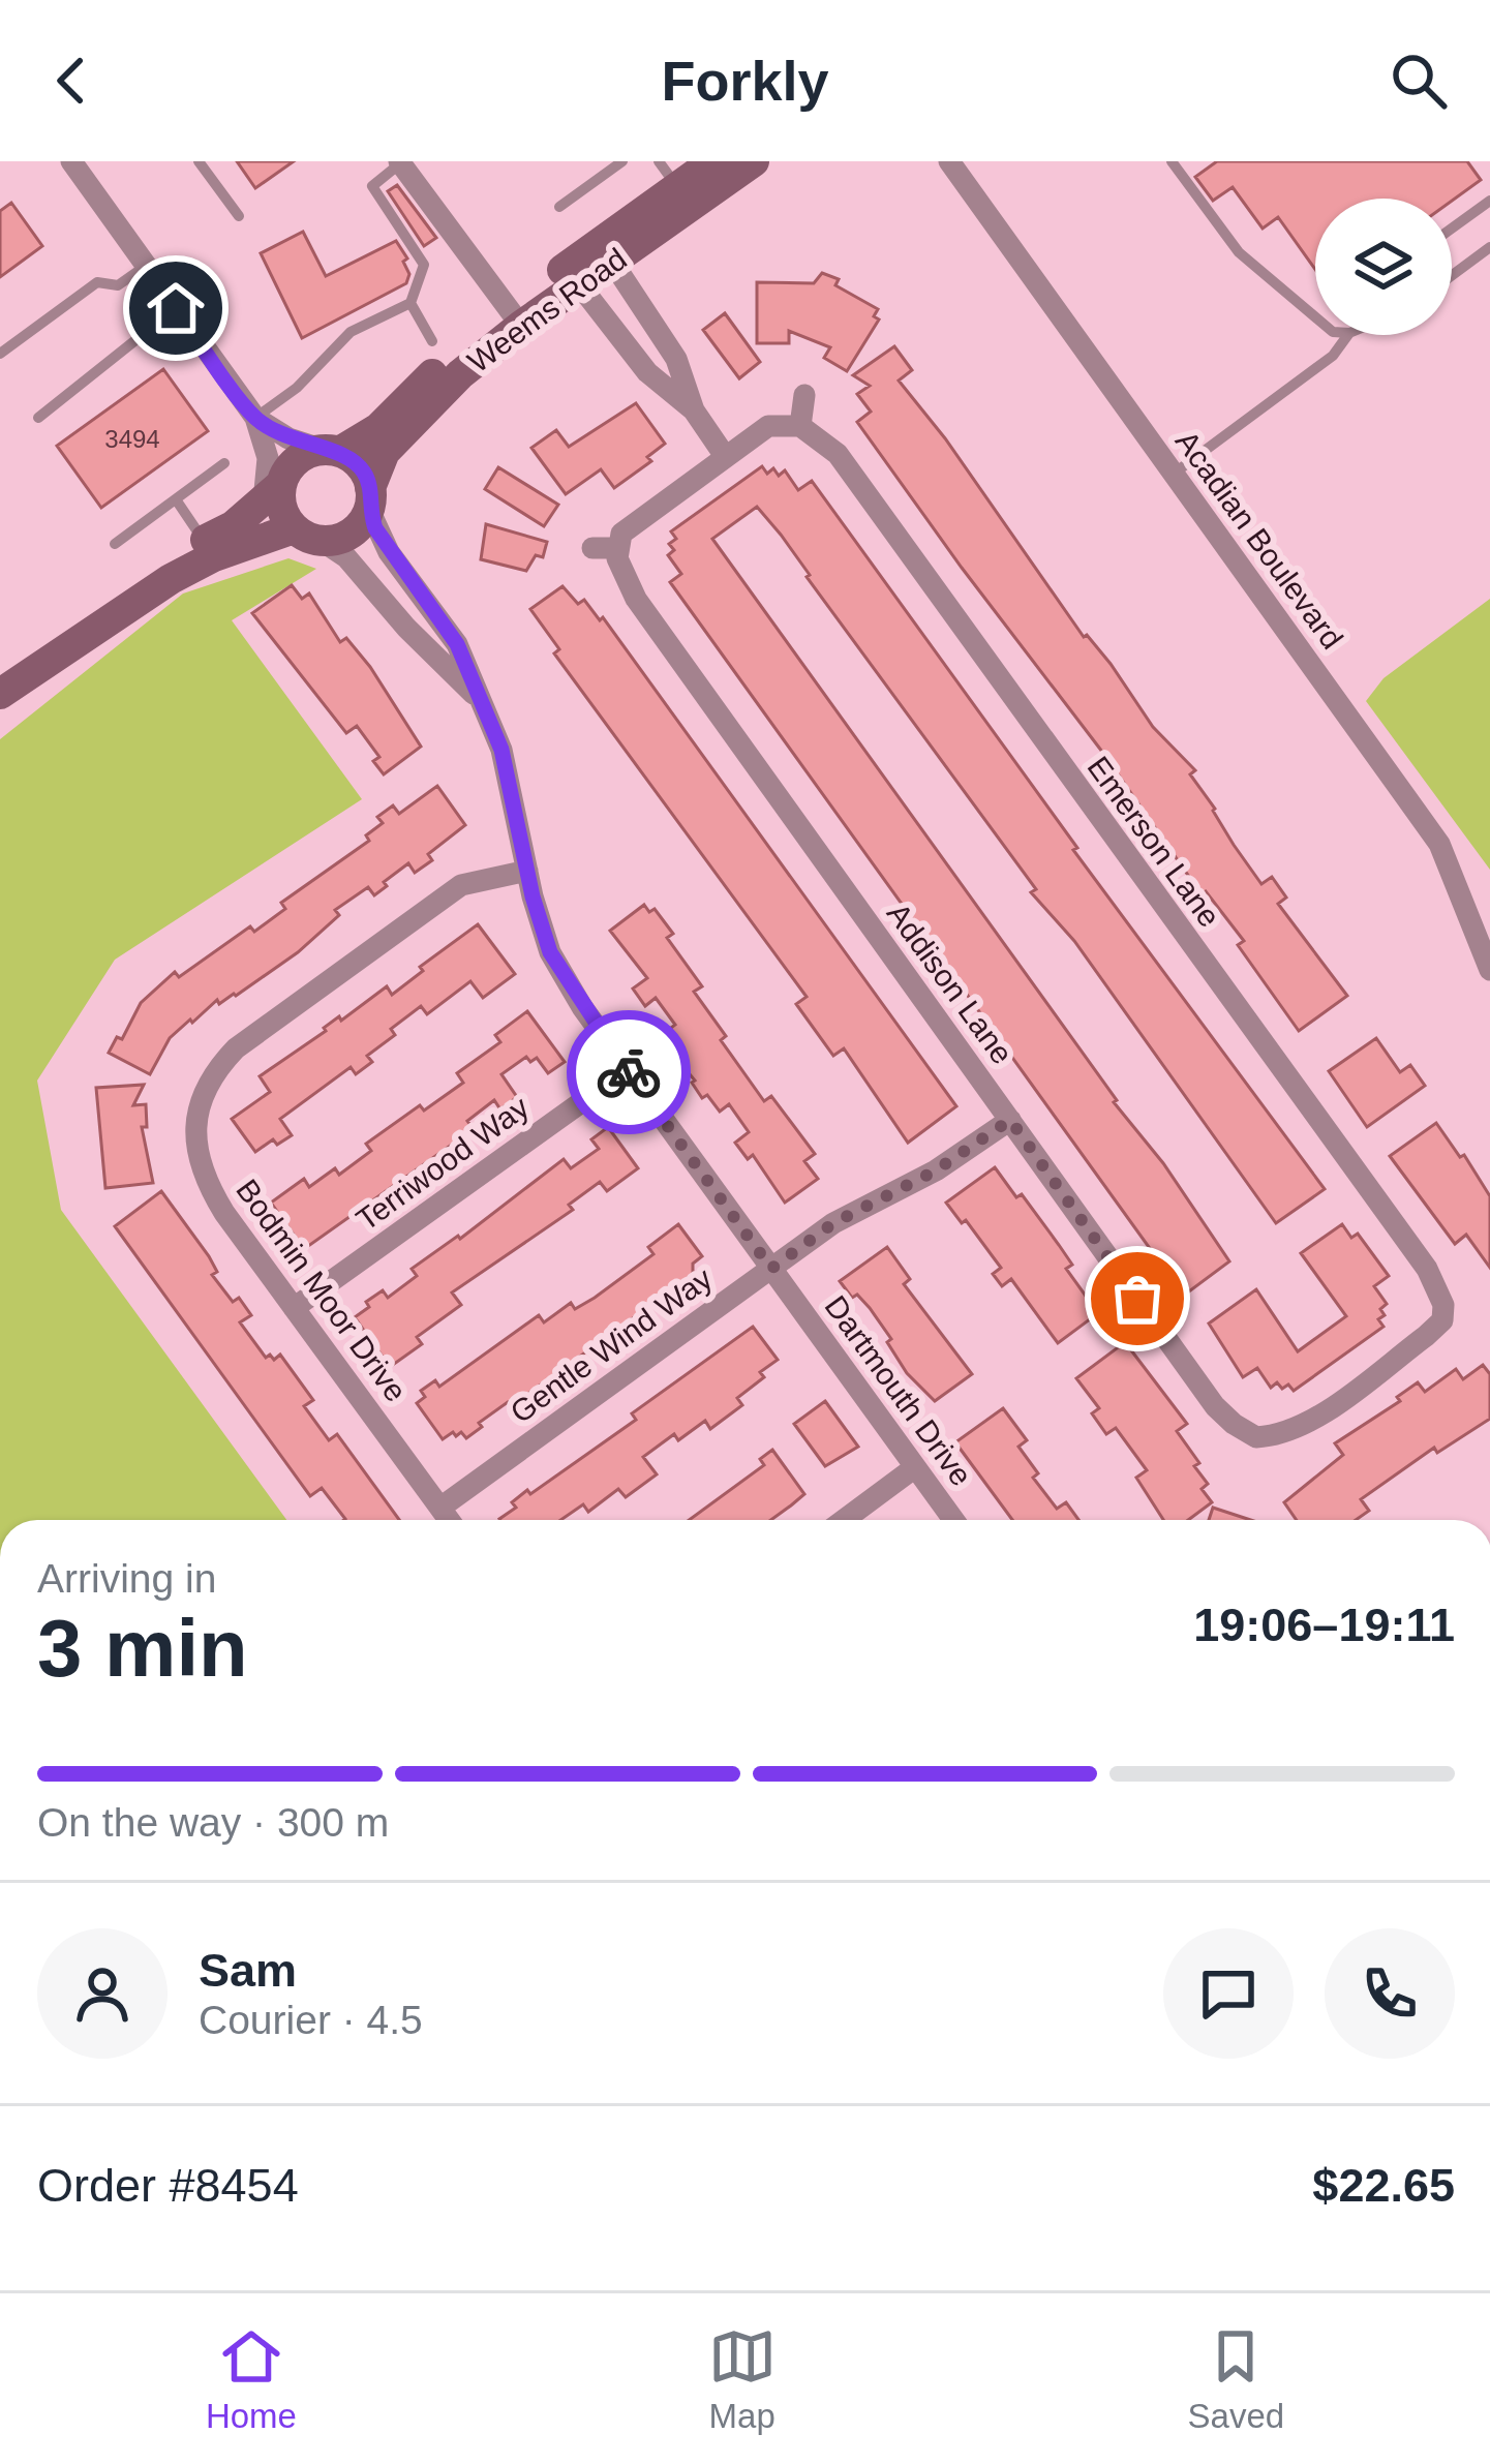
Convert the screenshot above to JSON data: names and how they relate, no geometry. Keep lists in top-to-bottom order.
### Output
{
  "streets": {
    "street": [
      "Weems Road",
      "Acadian Boulevard",
      "Emerson Lane",
      "Addison Lane",
      "Terriwood Way",
      "Bodmin Moor Drive",
      "Gentle Wind Way",
      "Dartmouth Drive"
    ]
  },
  "crossings": [
    ["Weems Road", "Dartmouth Drive"],
    ["Emerson Lane", "Addison Lane"],
    ["Addison Lane", "Gentle Wind Way"],
    ["Terriwood Way", "Bodmin Moor Drive"],
    ["Terriwood Way", "Dartmouth Drive"],
    ["Bodmin Moor Drive", "Gentle Wind Way"],
    ["Bodmin Moor Drive", "Dartmouth Drive"],
    ["Gentle Wind Way", "Dartmouth Drive"]
  ],
  "house_numbers": ["3494"],
  "page": {
    "header": "Forkly",
    "heading": ["3 min", "Arriving in", "19:06–19:11"],
    "panel": [
      "Sam",
      "Courier · 4.5",
      "Order #8454",
      "$22.65"
    ],
    "bar": "On the way · 300 m",
    "tabs": ["Home", "Map", "Saved"]
  }
}
